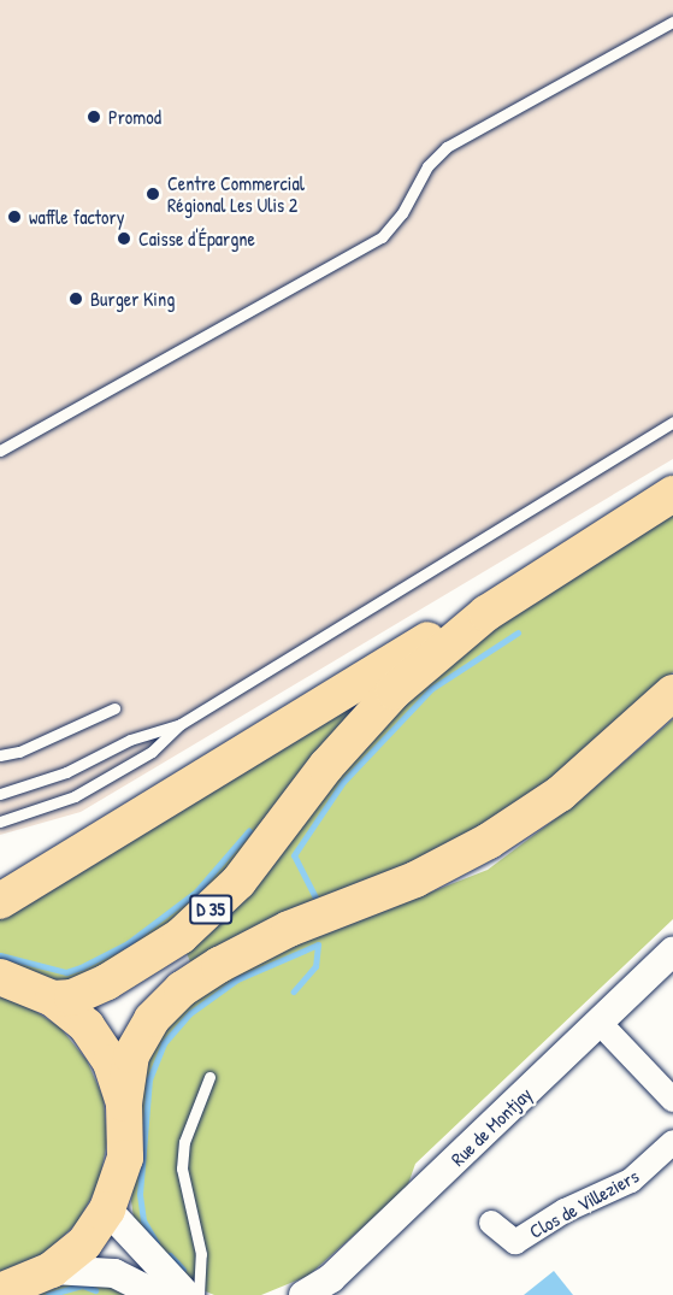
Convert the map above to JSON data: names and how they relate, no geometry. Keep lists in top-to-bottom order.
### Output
{
  "streets": {
    "main road": ["D 35"],
    "street": ["Rue de Montjay", "Clos de Villeziers"]
  },
  "places": [
    "Promod",
    "Centre Commercial Régional Les Ulis 2",
    "waffle factory",
    "Caisse d'Épargne",
    "Burger King"
  ]
}
